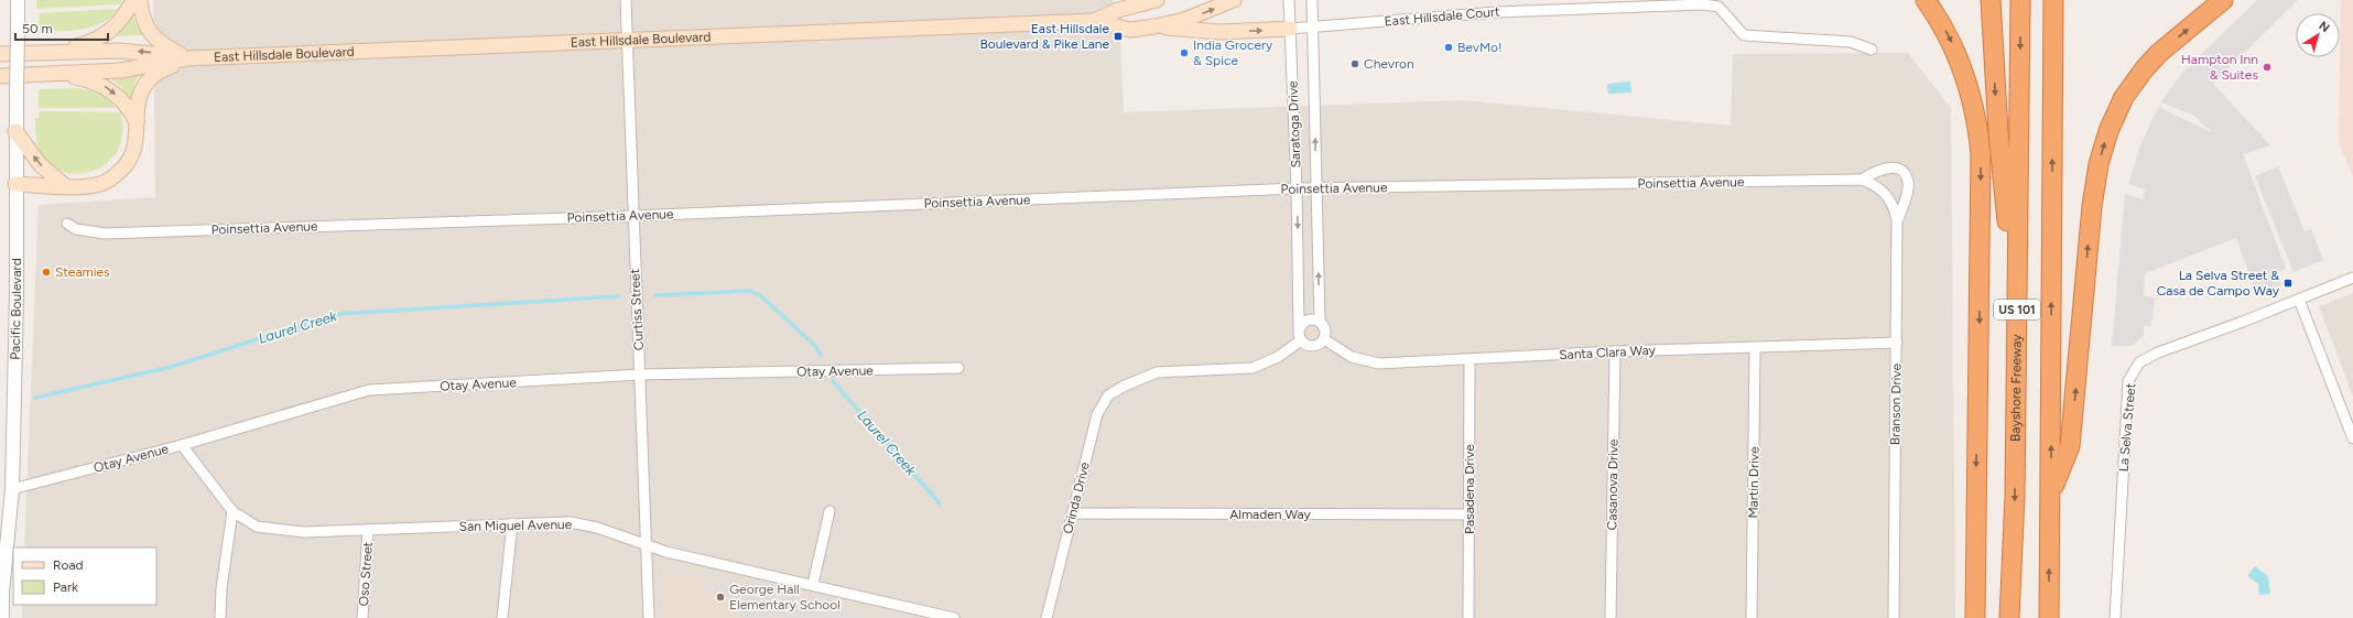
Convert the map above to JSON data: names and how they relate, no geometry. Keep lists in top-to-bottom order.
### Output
{
  "streets": {
    "highway": ["US 101", "Bayshore Freeway"],
    "main road": ["East Hillsdale Boulevard"],
    "street": [
      "East Hillsdale Court",
      "Saratoga Drive",
      "Poinsettia Avenue",
      "Pacific Boulevard",
      "Curtiss Street",
      "Santa Clara Way",
      "Otay Avenue",
      "Branson Drive",
      "La Selva Street",
      "Martin Drive",
      "Casanova Drive",
      "Pasadena Drive",
      "Orinda Drive",
      "Almaden Way",
      "San Miguel Avenue",
      "Oso Street"
    ]
  },
  "crossings": [
    ["East Hillsdale Court", "Saratoga Drive"],
    ["East Hillsdale Boulevard", "Curtiss Street"],
    ["Saratoga Drive", "Poinsettia Avenue"],
    ["Saratoga Drive", "Santa Clara Way"],
    ["Saratoga Drive", "Orinda Drive"],
    ["Poinsettia Avenue", "Curtiss Street"],
    ["Poinsettia Avenue", "Branson Drive"],
    ["Pacific Boulevard", "Otay Avenue"],
    ["Curtiss Street", "Otay Avenue"],
    ["Curtiss Street", "San Miguel Avenue"],
    ["Santa Clara Way", "Branson Drive"],
    ["Santa Clara Way", "Martin Drive"],
    ["Santa Clara Way", "Casanova Drive"],
    ["Santa Clara Way", "Pasadena Drive"],
    ["Santa Clara Way", "Orinda Drive"],
    ["Otay Avenue", "San Miguel Avenue"],
    ["Pasadena Drive", "Almaden Way"],
    ["Orinda Drive", "Almaden Way"],
    ["San Miguel Avenue", "Oso Street"]
  ],
  "water": ["Laurel Creek"],
  "places": {
    "transit": ["East Hillsdale Boulevard & Pike Lane", "La Selva Street & Casa de Campo Way"],
    "other": [
      "BevMo!",
      "India Grocery & Spice",
      "Chevron",
      "Hampton Inn & Suites",
      "Steamies",
      "George Hall Elementary School"
    ]
  },
  "legend": ["Road", "Park"],
  "scale_bar": "50 m",
  "north": "top right"
}
